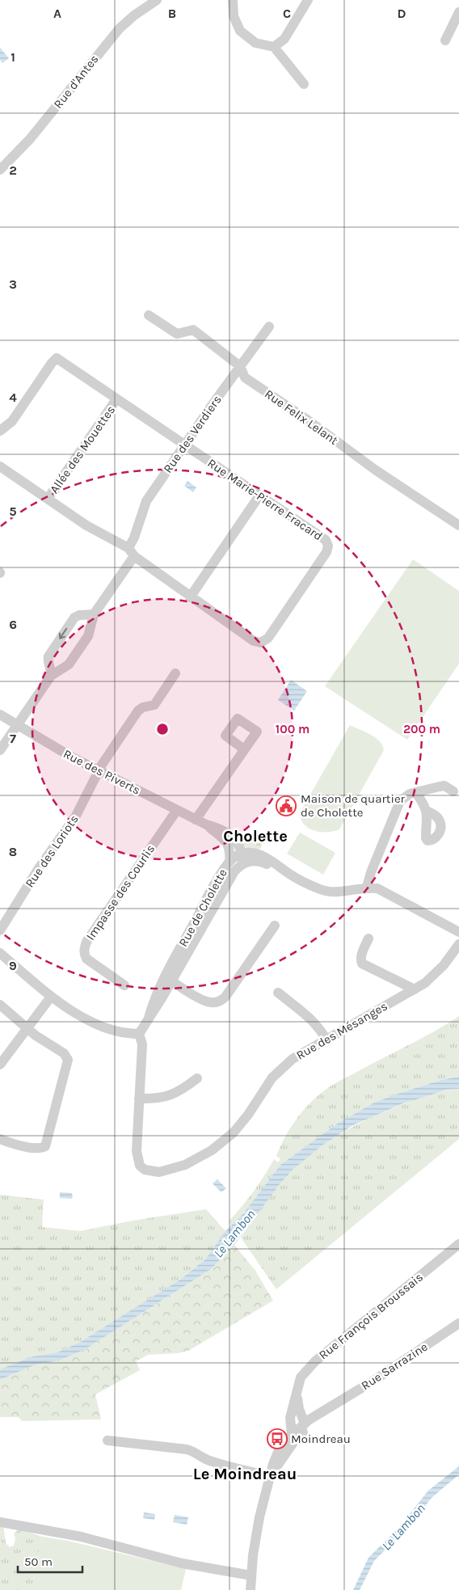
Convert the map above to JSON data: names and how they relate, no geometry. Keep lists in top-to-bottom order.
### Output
{
  "streets": {
    "street": [
      "Rue d'Antes",
      "Rue Felix Lelant",
      "Rue des Verdiers",
      "Allée des Mouettes",
      "Rue Marie-Pierre Fracard",
      "Rue des Piverts",
      "Rue des Loriots",
      "Impasse des Courlis",
      "Rue de Cholette",
      "Rue des Mésanges",
      "Rue François Broussais",
      "Rue Sarrazine"
    ]
  },
  "crossings": [
    ["Rue Felix Lelant", "Rue des Verdiers"],
    ["Rue des Verdiers", "Rue Marie-Pierre Fracard"],
    ["Rue des Verdiers", "Rue des Piverts"],
    ["Allée des Mouettes", "Rue Marie-Pierre Fracard"],
    ["Rue des Piverts", "Rue des Loriots"],
    ["Rue des Piverts", "Impasse des Courlis"],
    ["Rue des Piverts", "Rue de Cholette"],
    ["Rue de Cholette", "Rue des Mésanges"],
    ["Rue François Broussais", "Rue Sarrazine"]
  ],
  "districts": ["Cholette", "Le Moindreau"],
  "water": ["Le Lambon"],
  "places": {
    "public building": ["Maison de quartier de Cholette"],
    "bus stop": ["Moindreau"]
  },
  "scale_bar": "50 m",
  "grid": {
    "columns": [
      "A",
      "B",
      "C",
      "D"
    ],
    "rows": [
      "1",
      "2",
      "3",
      "4",
      "5",
      "6",
      "7",
      "8",
      "9"
    ]
  },
  "rings": ["100 m", "200 m"]
}
